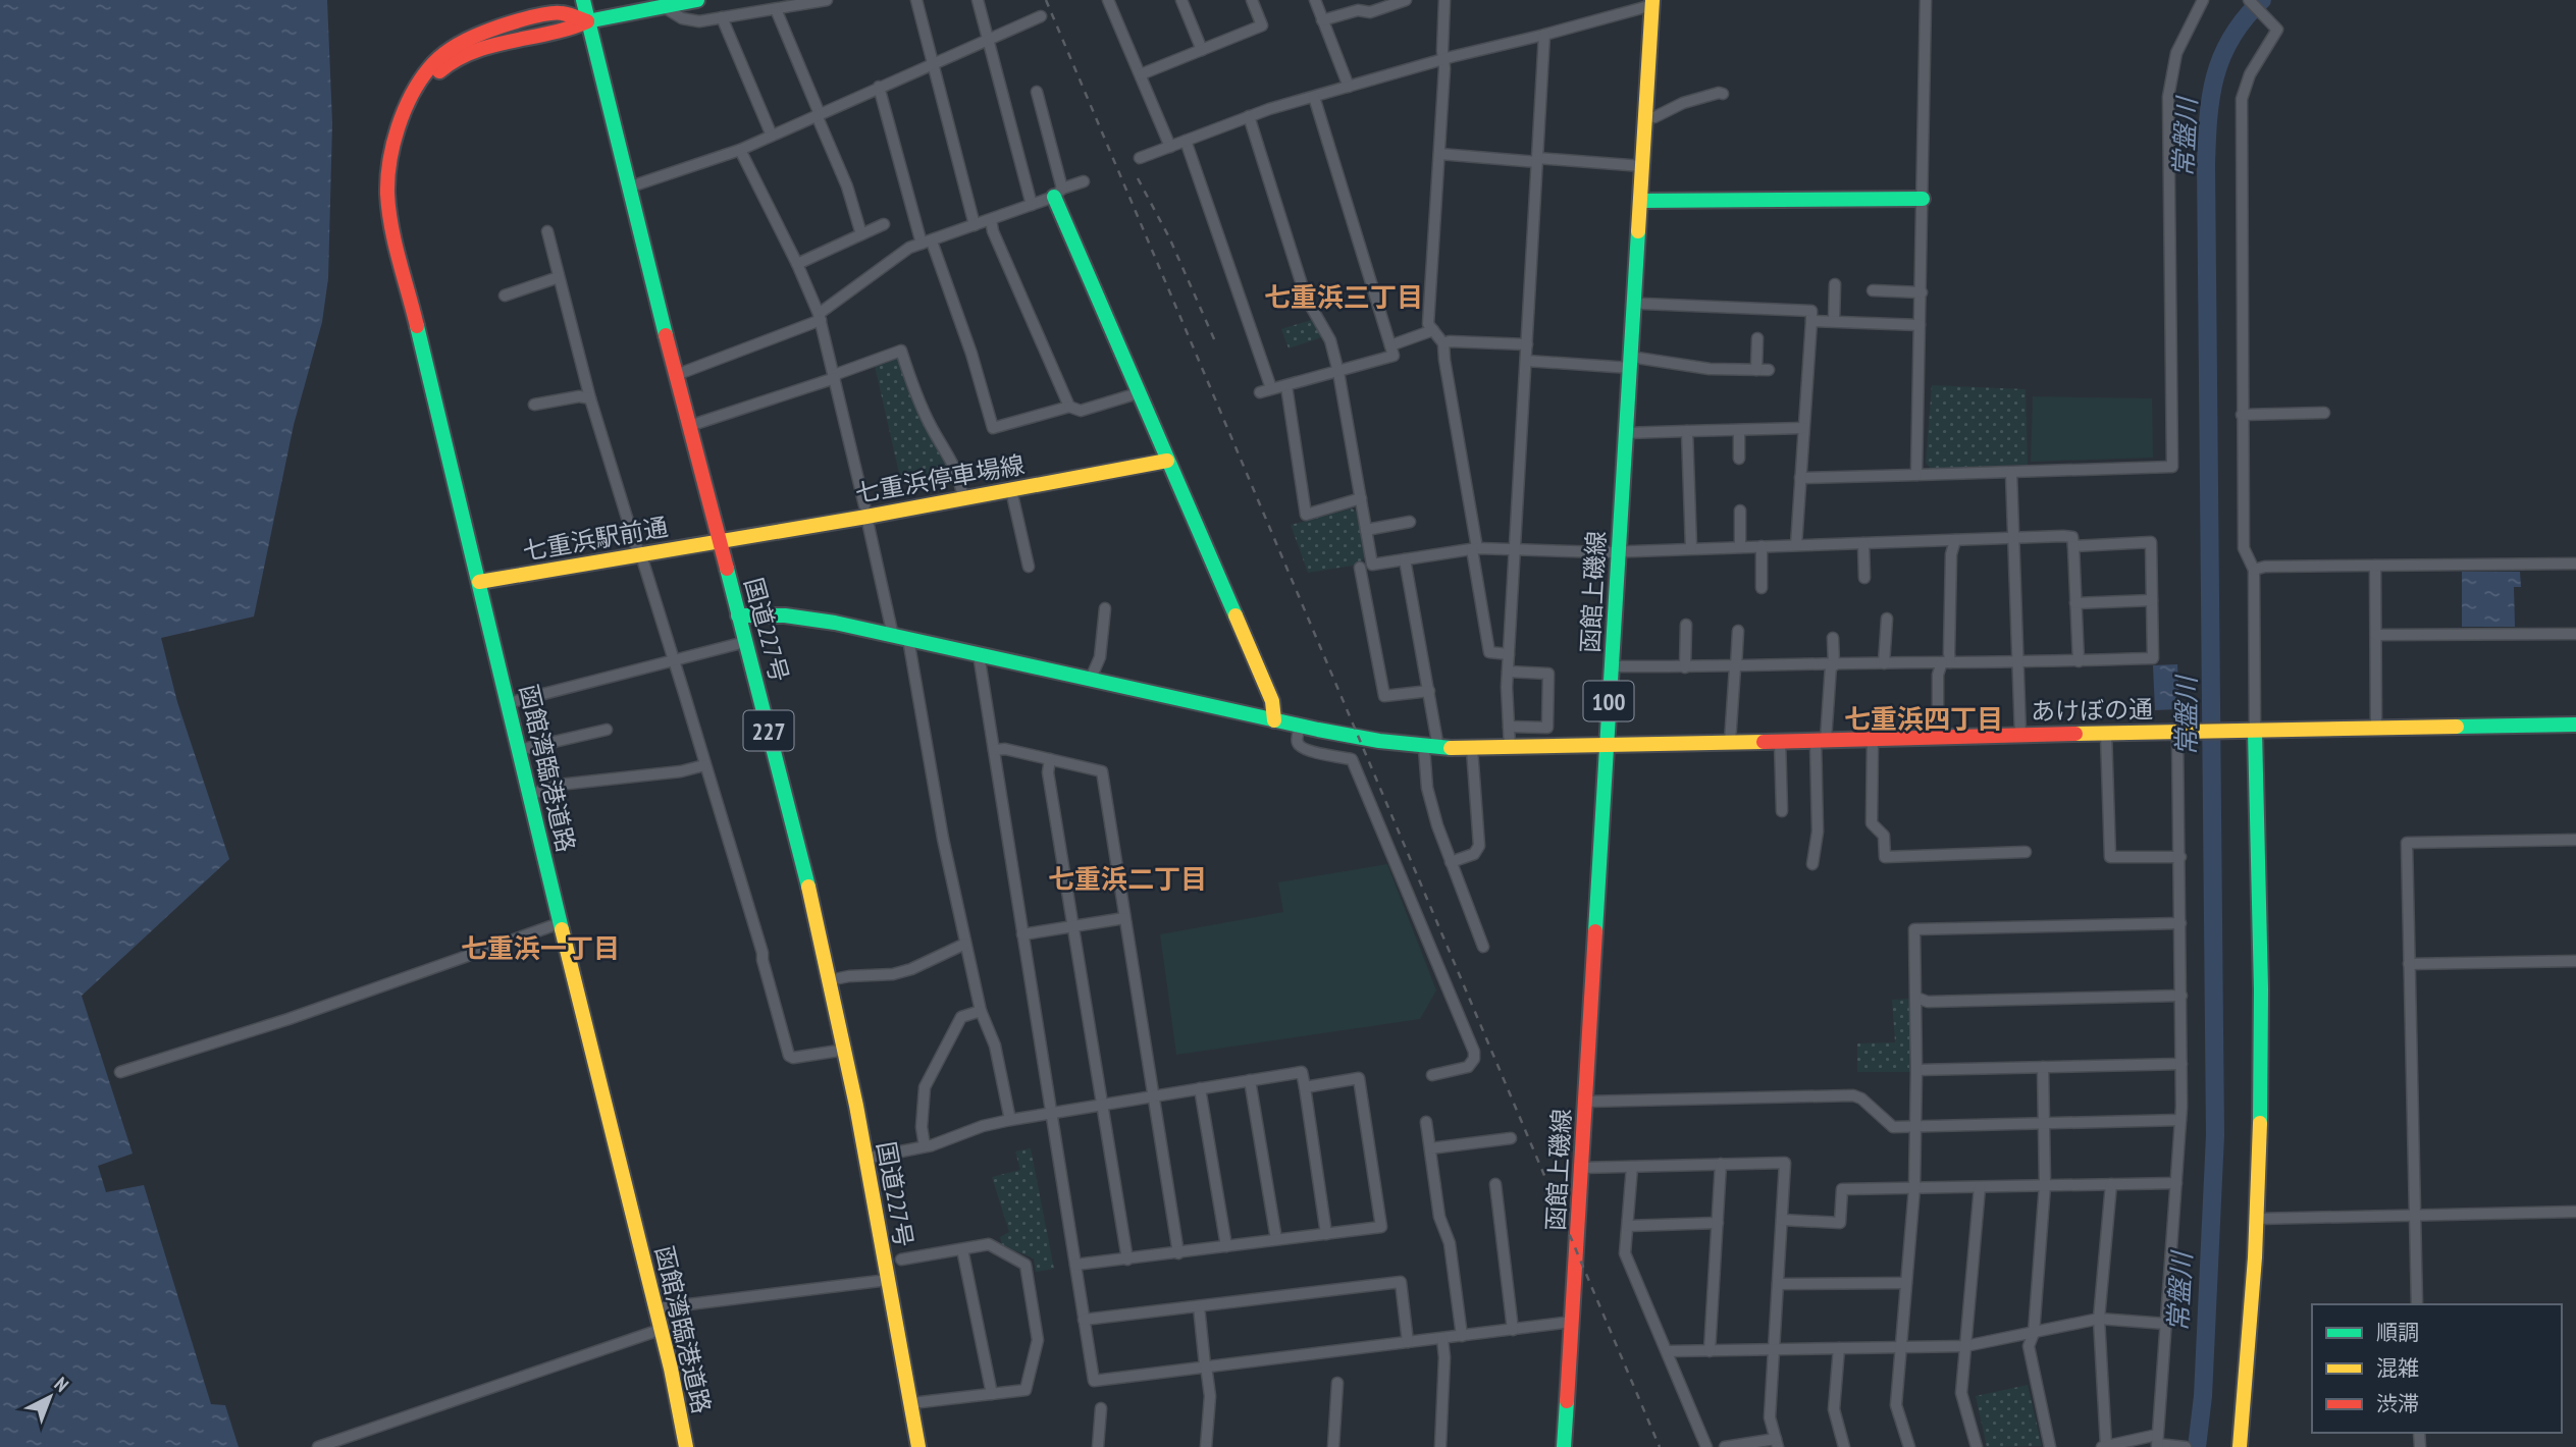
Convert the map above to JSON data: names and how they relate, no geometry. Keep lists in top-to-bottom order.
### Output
{
  "streets": {
    "main road": [
      "七重浜停車場線",
      "七重浜駅前通",
      "函館上磯線",
      "国道227号",
      "100",
      "あけぼの通",
      "227",
      "函館湾臨港道路"
    ]
  },
  "crossings": [
    ["七重浜停車場線", "七重浜駅前通"],
    ["七重浜停車場線", "国道227号"],
    ["七重浜駅前通", "国道227号"],
    ["七重浜駅前通", "函館湾臨港道路"],
    ["函館上磯線", "あけぼの通"],
    ["国道227号", "あけぼの通"],
    ["国道227号", "函館湾臨港道路"]
  ],
  "districts": [
    "七重浜三丁目",
    "七重浜四丁目",
    "七重浜二丁目",
    "七重浜一丁目"
  ],
  "water": ["常盤川"],
  "legend": ["順調", "混雑", "渋滞"],
  "north": "top right"
}
